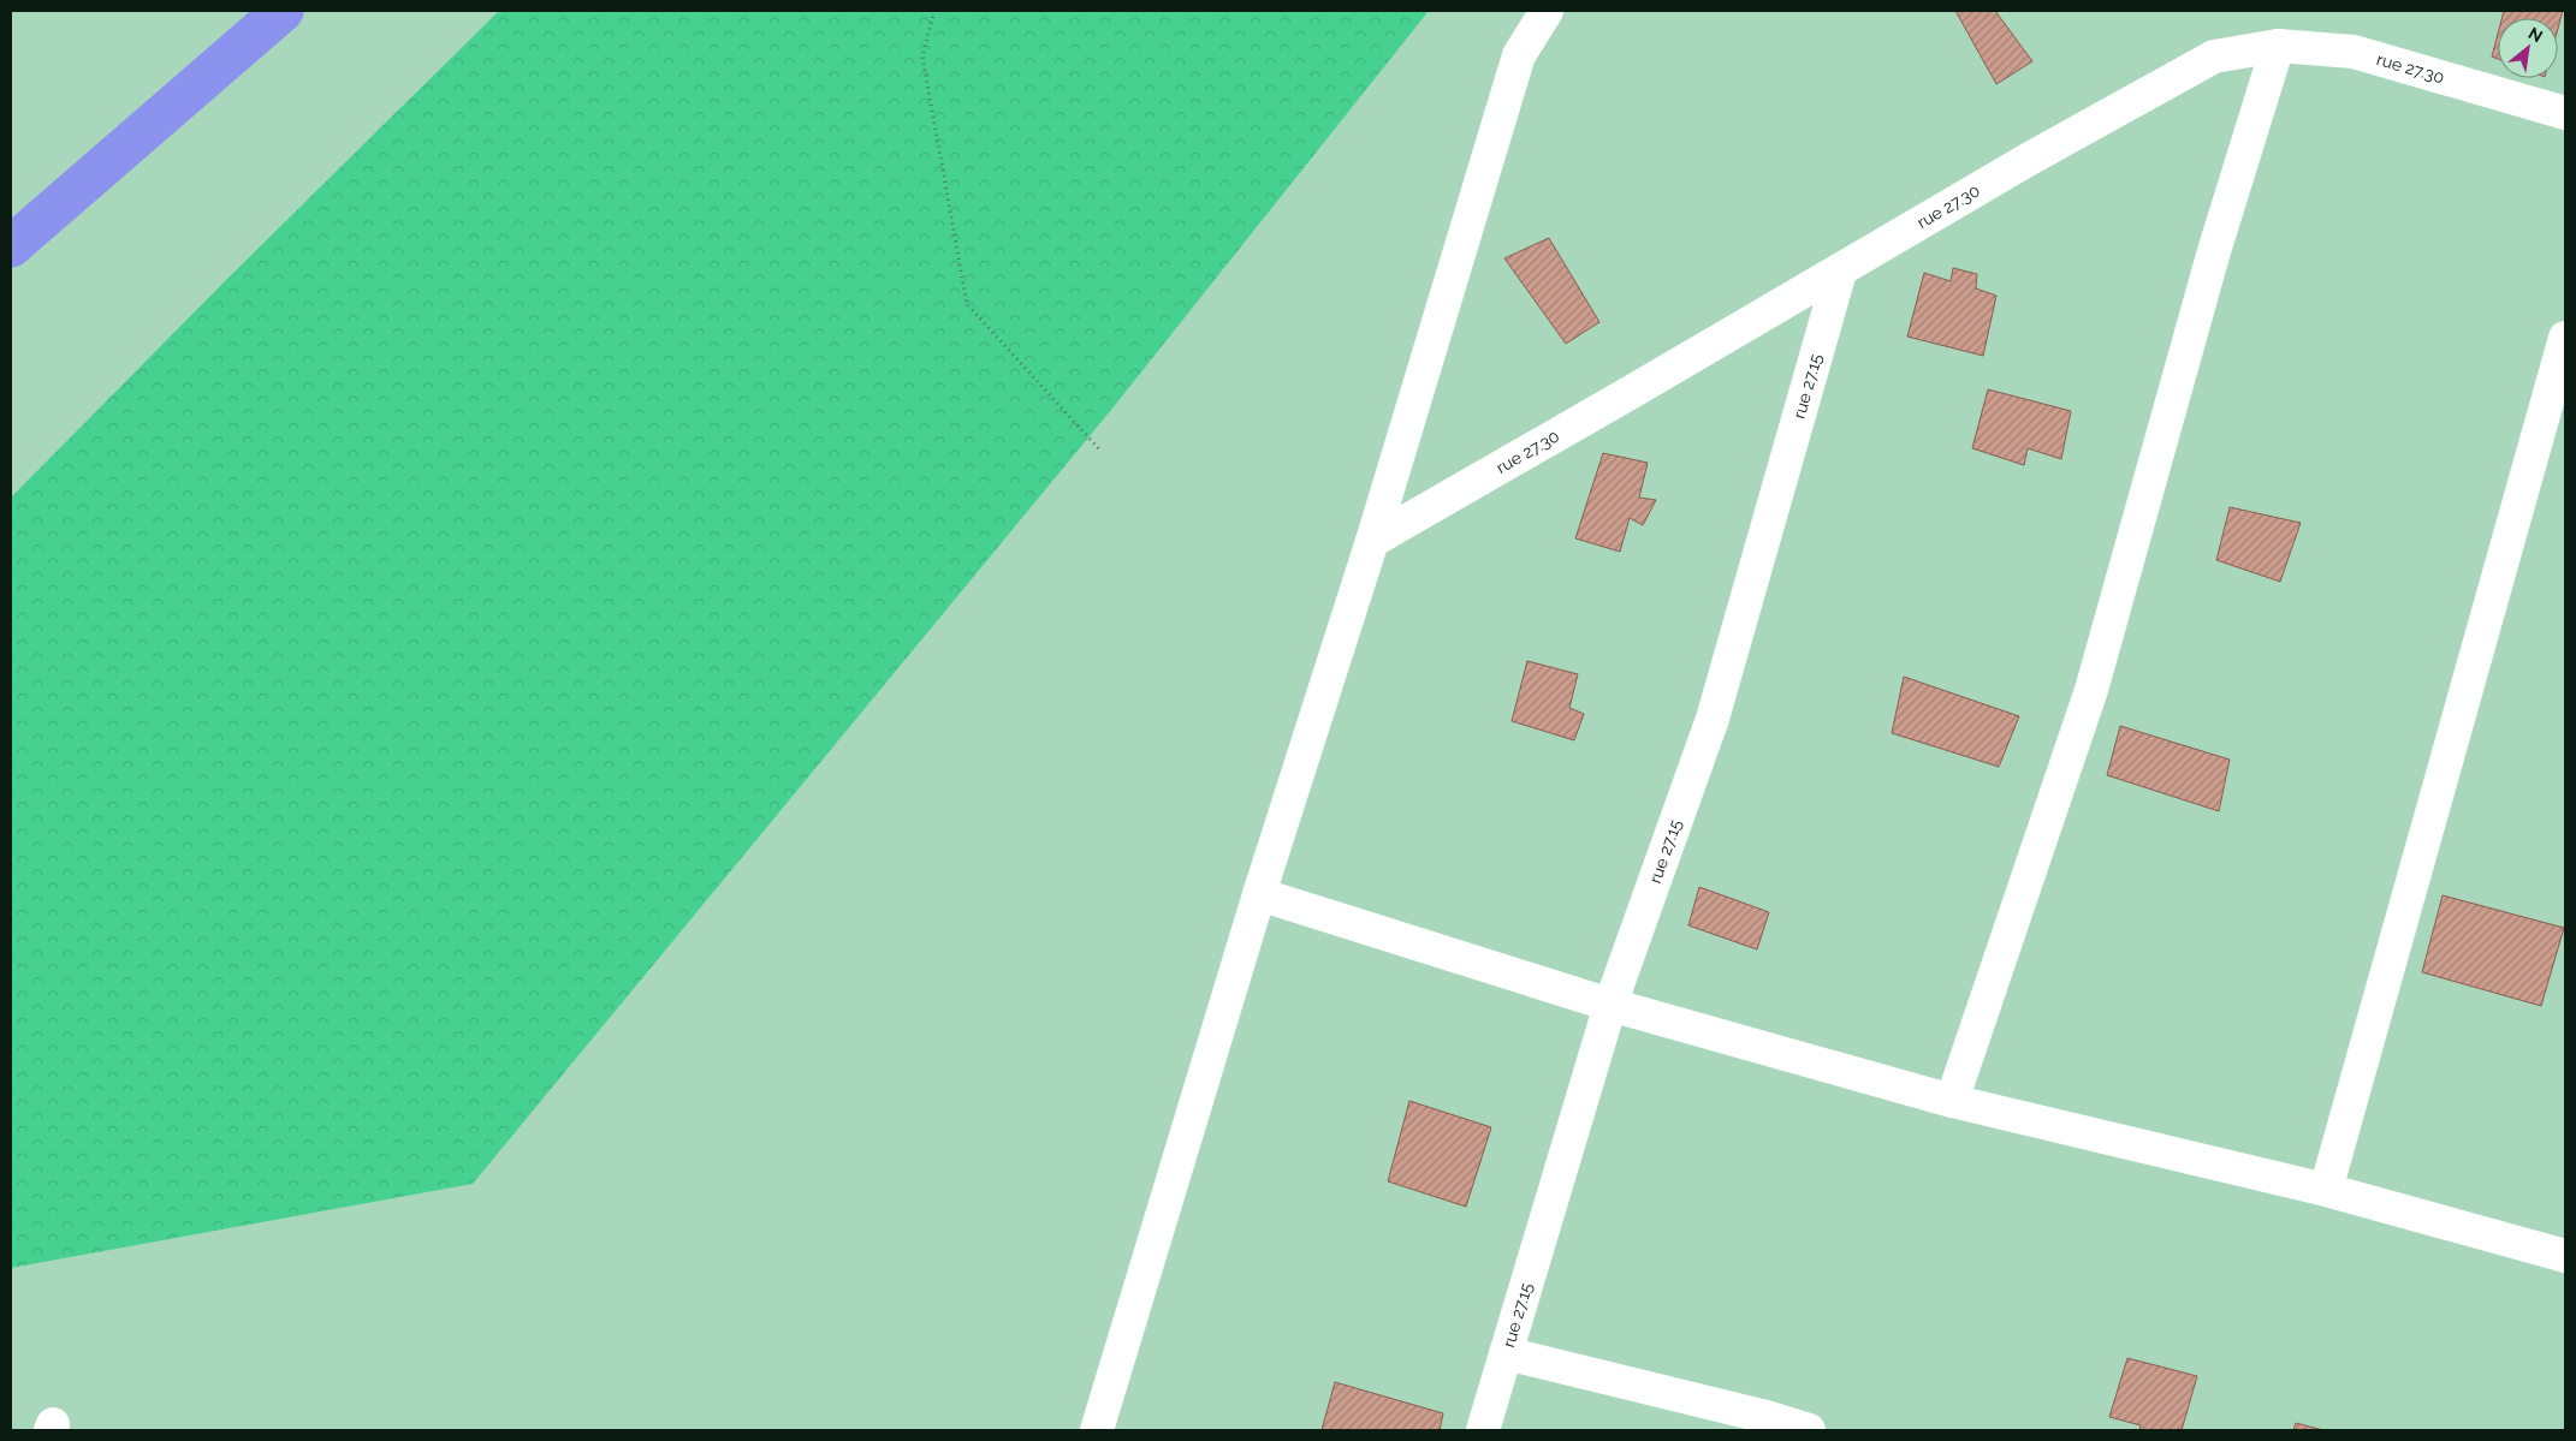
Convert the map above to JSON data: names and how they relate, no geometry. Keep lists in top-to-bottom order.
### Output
{
  "streets": {
    "street": ["rue 27.30", "rue 27.15"]
  },
  "crossings": [
    ["rue 27.30", "rue 27.15"]
  ],
  "north": "top right"
}
